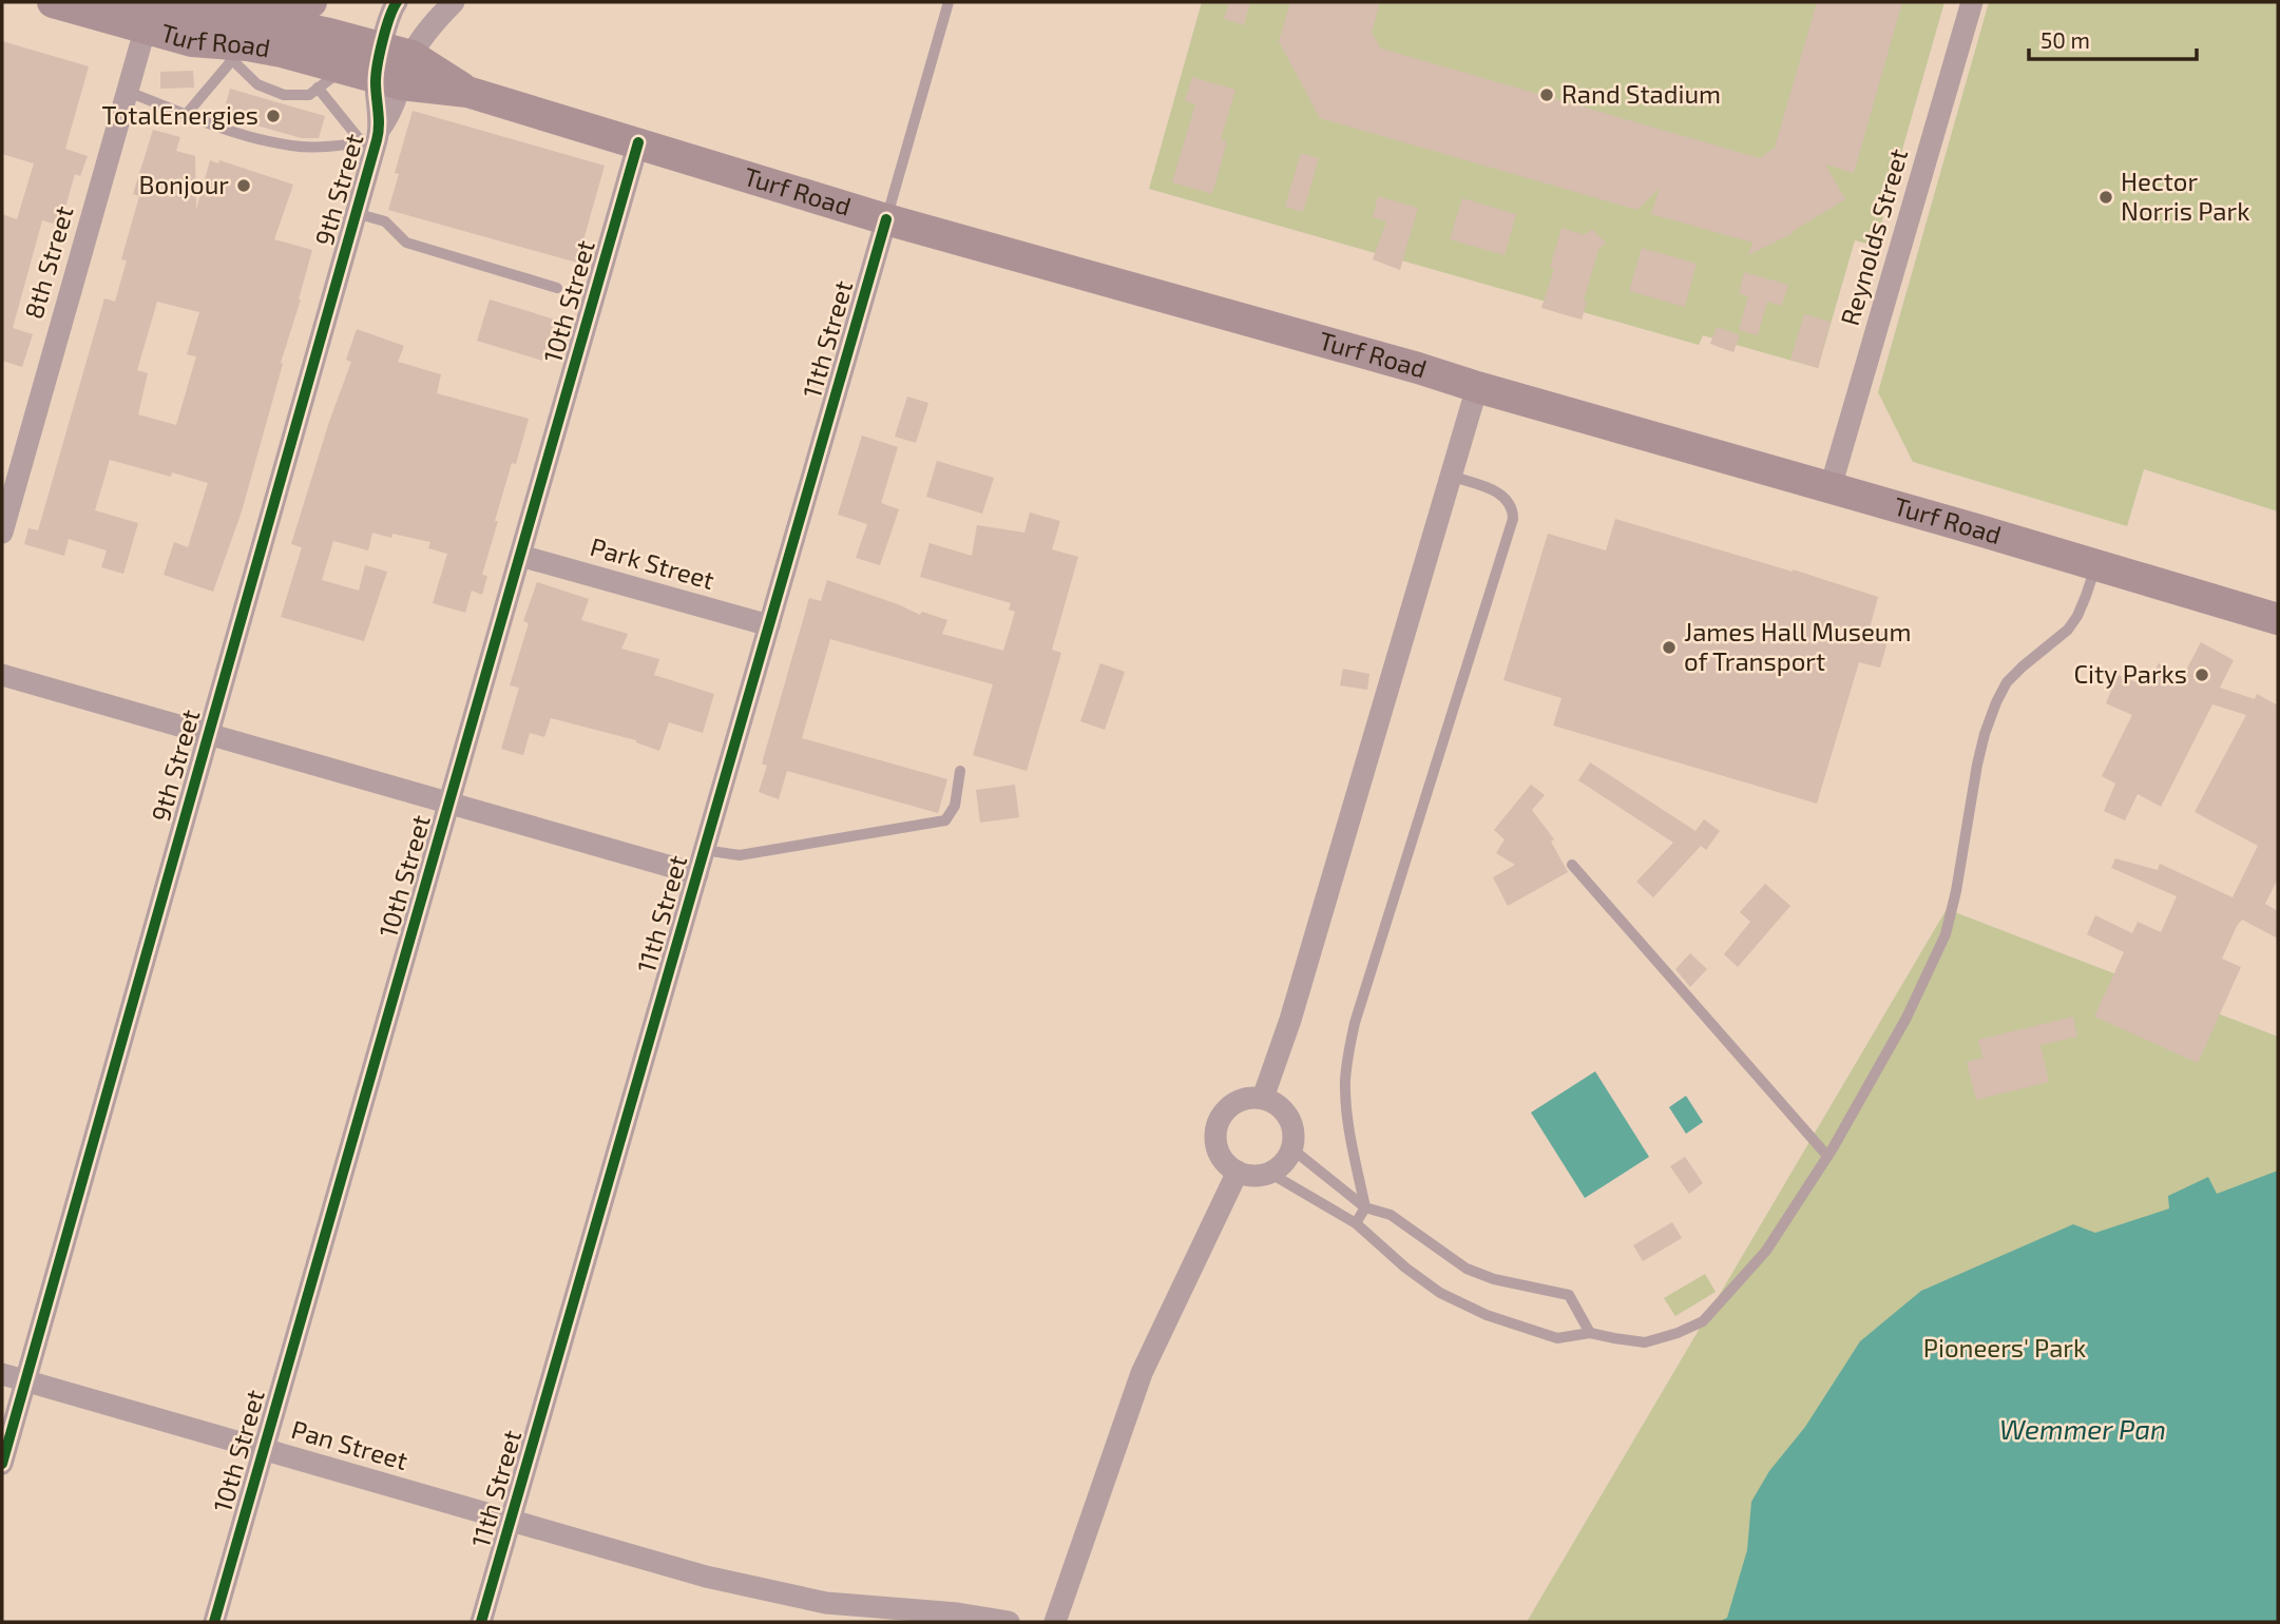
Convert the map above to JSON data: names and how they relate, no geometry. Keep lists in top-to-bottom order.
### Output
{
  "streets": {
    "main road": ["Turf Road"],
    "street": [
      "9th Street",
      "Reynolds Street",
      "8th Street",
      "10th Street",
      "11th Street",
      "Park Street",
      "Pan Street"
    ]
  },
  "crossings": [
    ["Turf Road", "9th Street"],
    ["Turf Road", "Reynolds Street"],
    ["Turf Road", "8th Street"],
    ["Turf Road", "10th Street"],
    ["Turf Road", "11th Street"],
    ["9th Street", "Pan Street"],
    ["10th Street", "Park Street"],
    ["10th Street", "Pan Street"],
    ["11th Street", "Park Street"],
    ["11th Street", "Pan Street"]
  ],
  "water": ["Wemmer Pan"],
  "parks": ["Pioneers' Park"],
  "places": [
    "Rand Stadium",
    "TotalEnergies",
    "Bonjour",
    "Hector Norris Park",
    "James Hall Museum of Transport",
    "City Parks"
  ],
  "scale_bar": "50 m"
}
